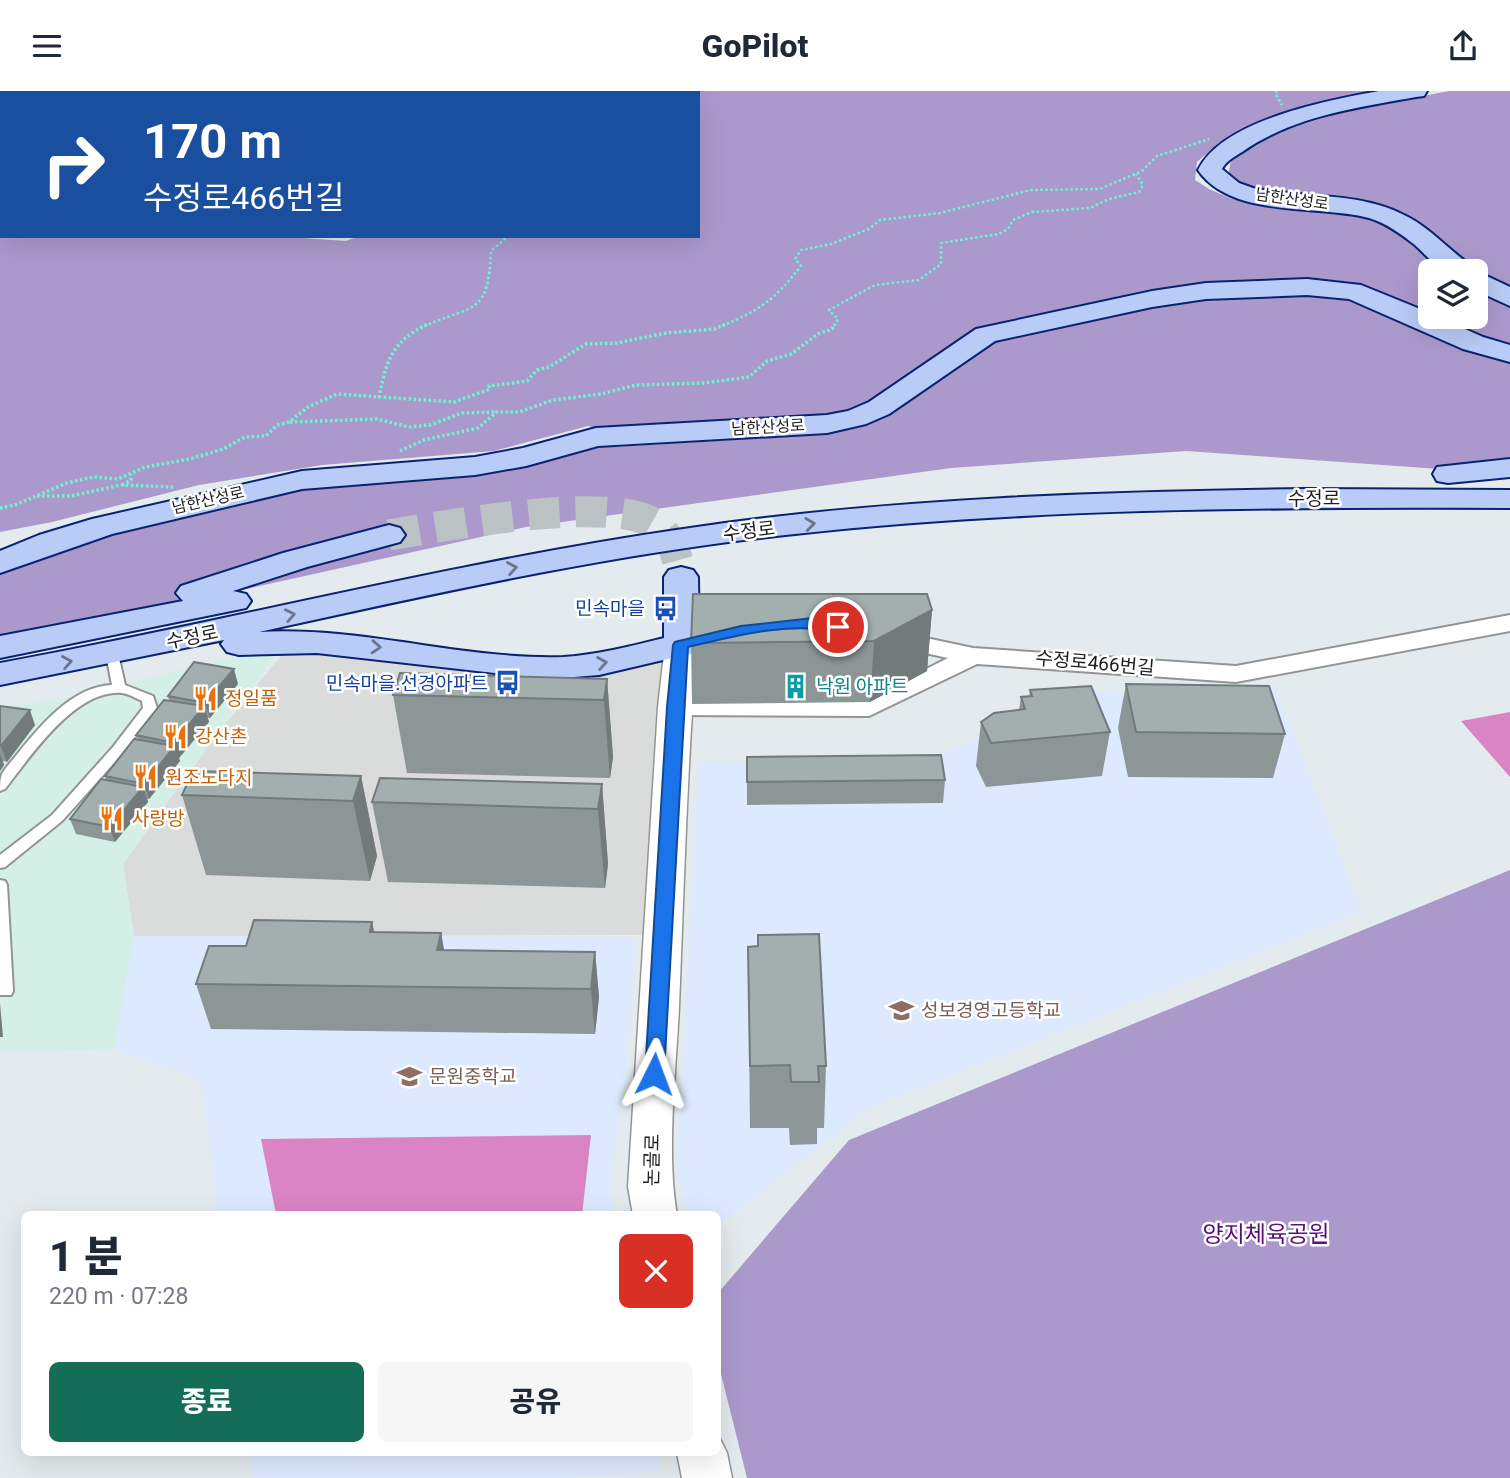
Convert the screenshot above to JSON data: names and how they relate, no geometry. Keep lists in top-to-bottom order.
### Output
{
  "streets": {
    "main road": ["남한산성로", "수정로"],
    "street": ["수정로466번길", "논골로"]
  },
  "parks": ["양지체육공원"],
  "places": {
    "bus stop": ["민속마을", "민속마을.선경아파트"],
    "building": ["낙원 아파트"],
    "restaurant": [
      "정일품",
      "강산촌",
      "원조노다지",
      "사랑방"
    ],
    "school or university": ["성보경영고등학교", "문원중학교"]
  },
  "page": {
    "header": "GoPilot",
    "turn": ["170 m", "수정로466번길"],
    "heading": ["1 분", "220 m · 07:28"],
    "buttons": ["종료", "공유"]
  }
}
